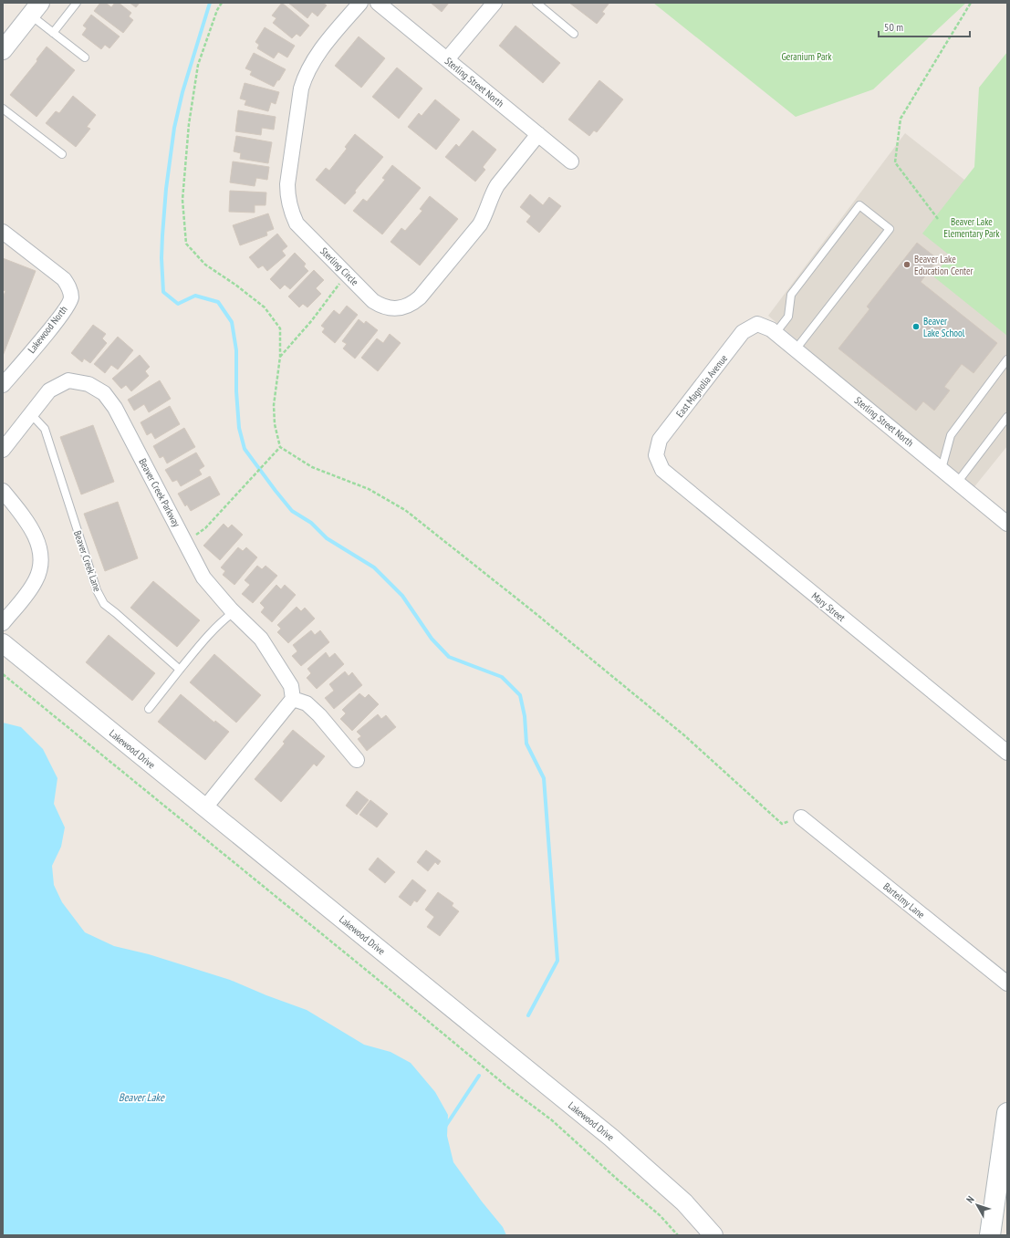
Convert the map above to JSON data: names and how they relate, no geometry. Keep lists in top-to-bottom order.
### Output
{
  "streets": {
    "street": [
      "Sterling Street North",
      "Sterling Circle",
      "Lakewood North",
      "East Magnolia Avenue",
      "Beaver Creek Parkway",
      "Mary Street",
      "Lakewood Drive",
      "Bartelmy Lane"
    ],
    "lane": ["Beaver Creek Lane"]
  },
  "crossings": [
    ["Sterling Street North", "Sterling Circle"],
    ["Sterling Street North", "East Magnolia Avenue"],
    ["East Magnolia Avenue", "Mary Street"],
    ["Beaver Creek Parkway", "Beaver Creek Lane"]
  ],
  "water": ["Beaver Lake"],
  "parks": ["Geranium Park", "Beaver Lake Elementary Park"],
  "places": ["Beaver Lake Education Center", "Beaver Lake School"],
  "scale_bar": "50 m",
  "north": "top left"
}
